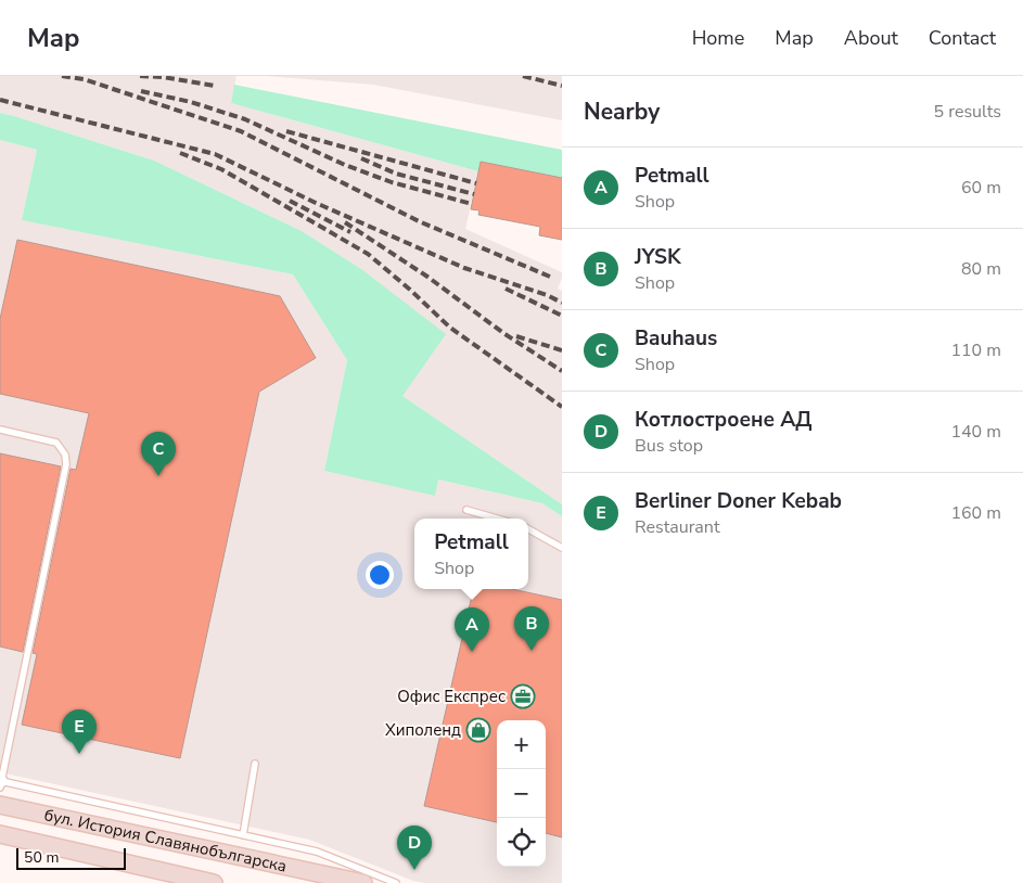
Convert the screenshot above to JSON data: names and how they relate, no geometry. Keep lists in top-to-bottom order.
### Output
{
  "streets": {
    "main road": ["бул. История Славянобългарска"]
  },
  "places": {
    "office": ["Офис Експрес"],
    "shop": ["Хиполенд"]
  },
  "scale_bar": "50 m",
  "page": {
    "header": "Map",
    "nav": [
      "Home",
      "Map",
      "About",
      "Contact"
    ],
    "heading": ["Nearby", "5 results"],
    "list": [
      {
        "mark": "A",
        "name": "Petmall",
        "note": "Shop",
        "value": "60 m"
      },
      {
        "mark": "B",
        "name": "JYSK",
        "note": "Shop",
        "value": "80 m"
      },
      {
        "mark": "C",
        "name": "Bauhaus",
        "note": "Shop",
        "value": "110 m"
      },
      {
        "mark": "D",
        "name": "Котлостроене АД",
        "note": "Bus stop",
        "value": "140 m"
      },
      {
        "mark": "E",
        "name": "Berliner Doner Kebab",
        "note": "Restaurant",
        "value": "160 m"
      }
    ],
    "pins": [
      "C",
      "B",
      "A",
      "E",
      "D"
    ],
    "popup": ["Petmall", "Shop"],
    "map_buttons": ["+", "−"],
    "scale": "50 m"
  }
}
